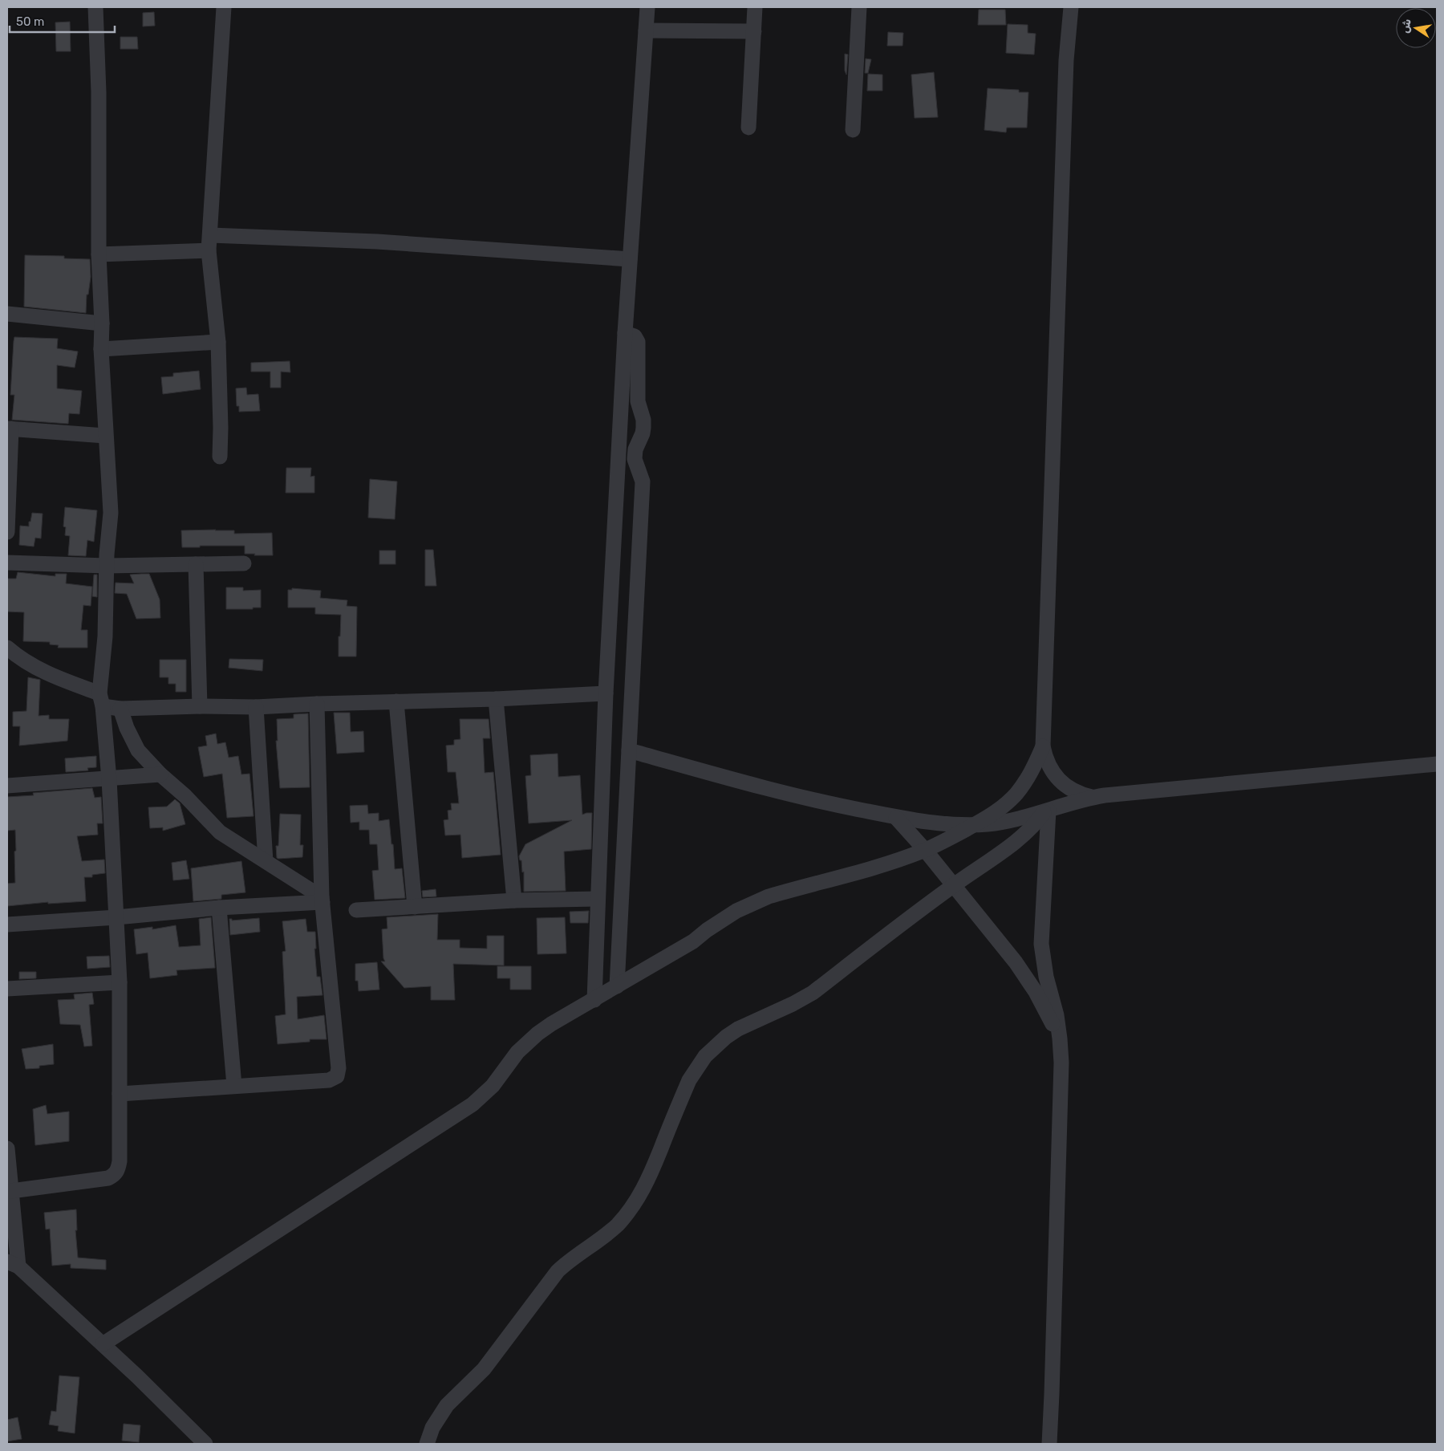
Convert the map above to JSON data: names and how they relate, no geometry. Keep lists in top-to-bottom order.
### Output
{
  "scale_bar": "50 m",
  "north": "left"
}
